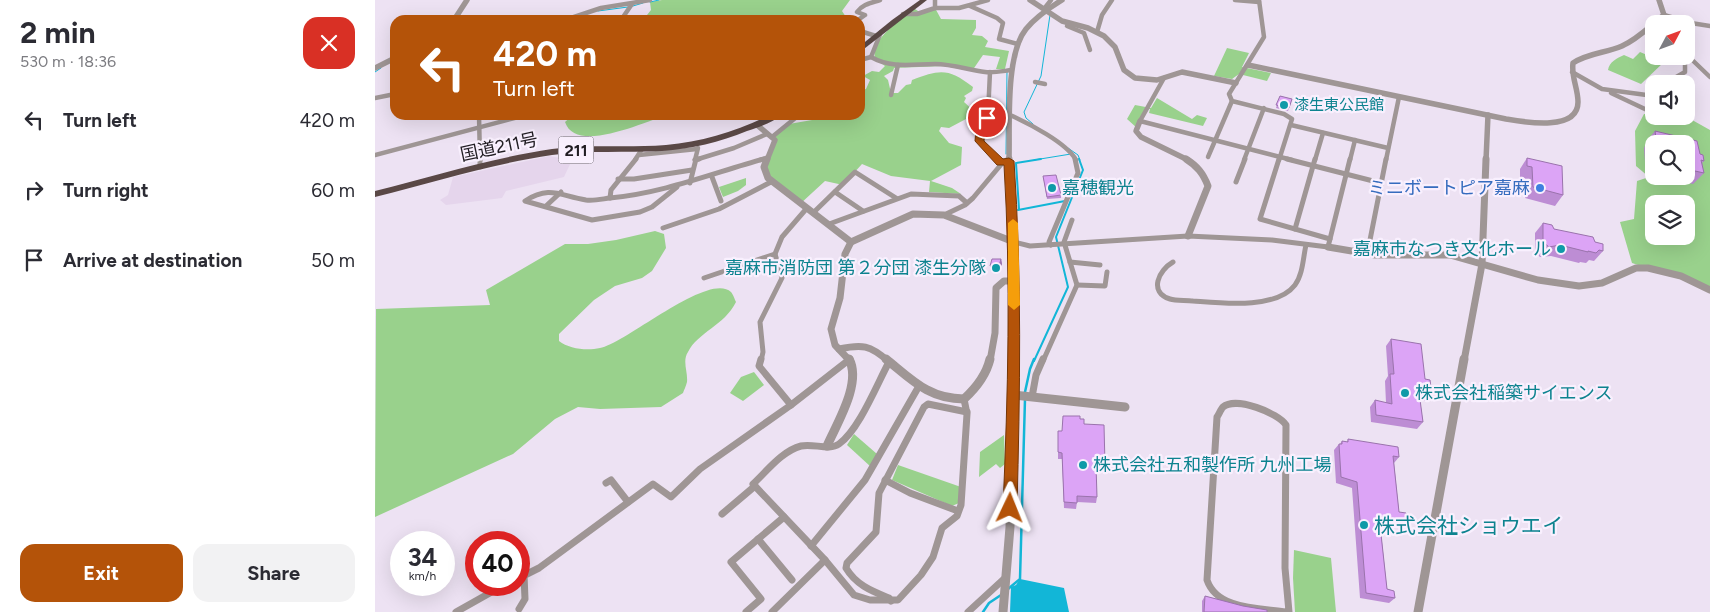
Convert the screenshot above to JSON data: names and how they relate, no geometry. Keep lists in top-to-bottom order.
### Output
{
  "streets": {
    "highway": ["国道211号", "211"]
  },
  "places": [
    "漆生東公民館",
    "嘉穂観光",
    "ミニボートピア嘉麻",
    "嘉麻市なつき文化ホール",
    "嘉麻市消防団 第２分団 漆生分隊",
    "株式会社稲築サイエンス",
    "株式会社五和製作所 九州工場",
    "株式会社ショウエイ"
  ],
  "north": "top right",
  "page": {
    "heading": ["2 min", "530 m · 18:36"],
    "turn": ["420 m", "Turn left"],
    "list": [
      {
        "name": "Turn left",
        "value": "420 m"
      },
      {
        "name": "Turn right",
        "value": "60 m"
      },
      {
        "name": "Arrive at destination",
        "value": "50 m"
      }
    ],
    "speed": "34 km/h",
    "limit": "40",
    "buttons": ["Exit", "Share"]
  }
}
